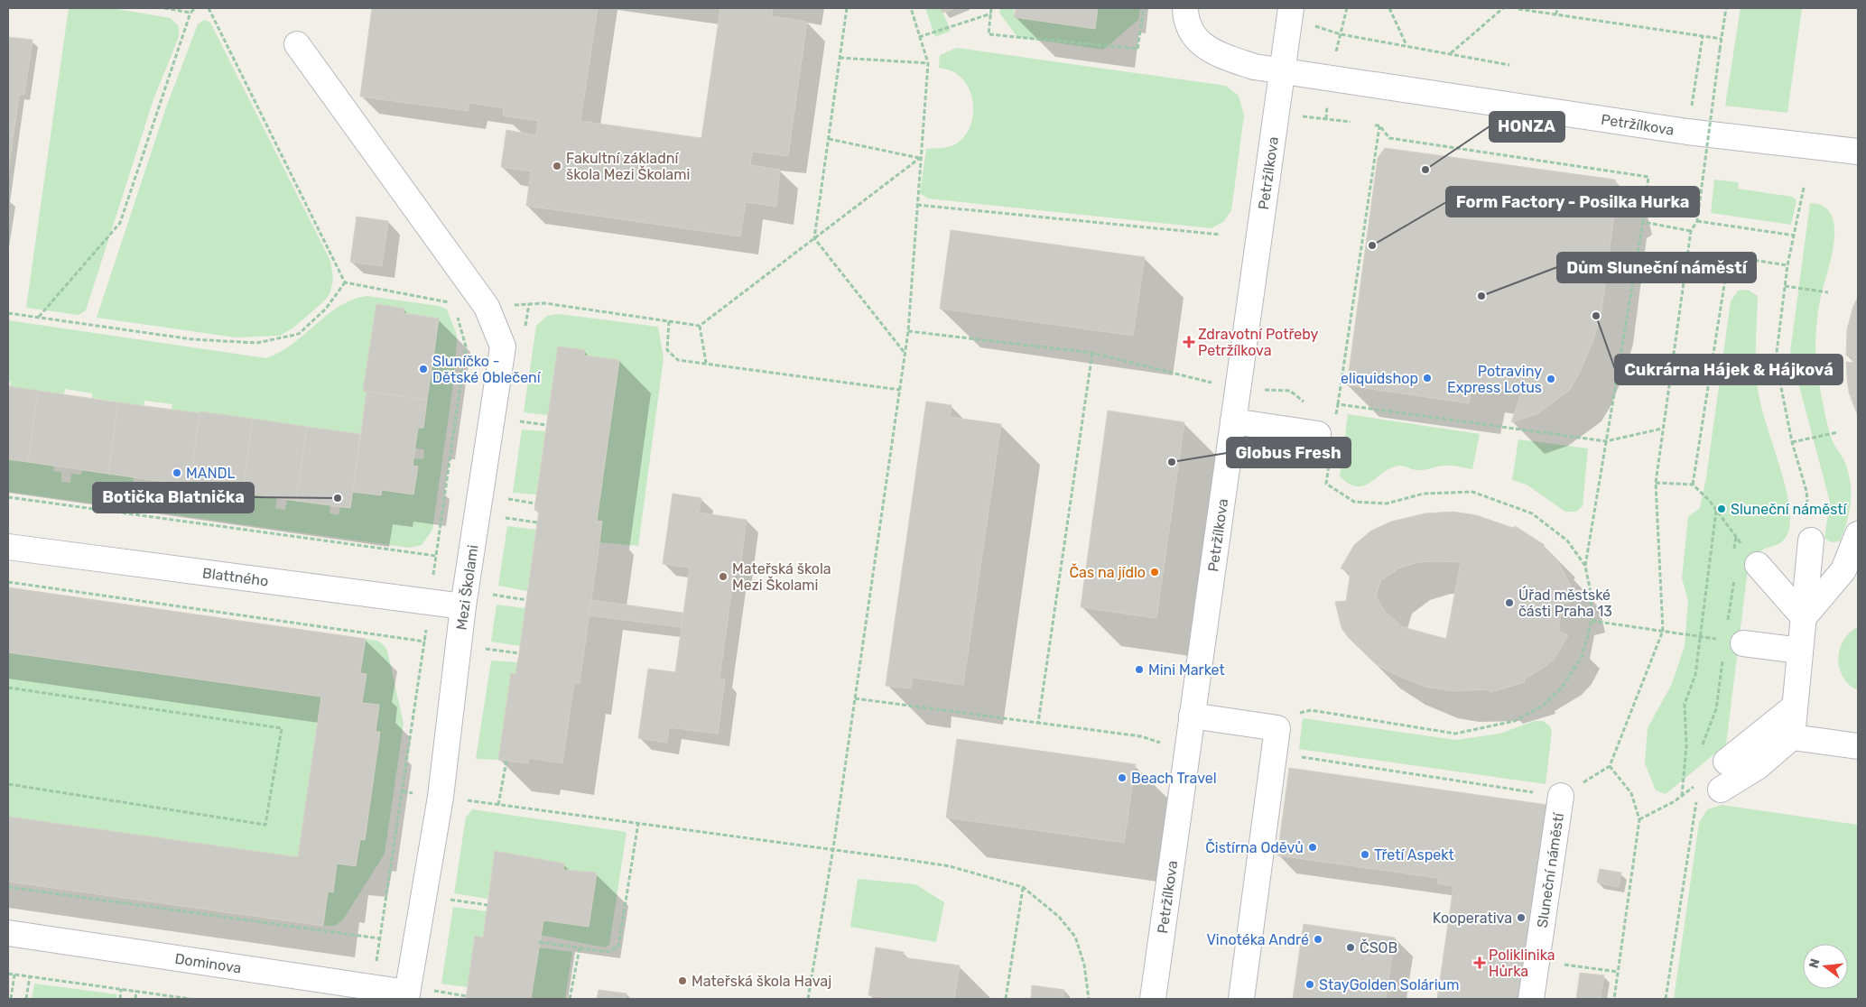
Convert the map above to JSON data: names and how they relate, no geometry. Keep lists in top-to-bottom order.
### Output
{
  "streets": {
    "street": [
      "Petržílkova",
      "Blattného",
      "Mezi Školami",
      "Sluneční náměstí",
      "Dominova"
    ]
  },
  "crossings": [
    ["Blattného", "Mezi Školami"],
    ["Mezi Školami", "Dominova"]
  ],
  "places": {
    "other": [
      "Fakultní základní škola Mezi Školami",
      "HONZA",
      "Form Factory - Posilka Hurka",
      "Dům Sluneční náměstí",
      "Cukrárna Hájek & Hájková",
      "Sluníčko - Dětské Oblečení",
      "eliquidshop",
      "Potraviny Express Lotus",
      "Globus Fresh",
      "MANDL",
      "Botička Blatnička",
      "Sluneční náměstí",
      "Čas na jídlo",
      "Mateřská škola Mezi Školami",
      "Úřad městské části Praha 13",
      "Mini Market",
      "Beach Travel",
      "Čistírna Oděvů",
      "Třetí Aspekt",
      "Kooperativa",
      "Vinotéka André",
      "ČSOB",
      "Mateřská škola Havaj",
      "StayGolden Solárium"
    ],
    "health": ["Zdravotní Potřeby Petržílkova", "Poliklinika Hůrka"]
  },
  "north": "left"
}
